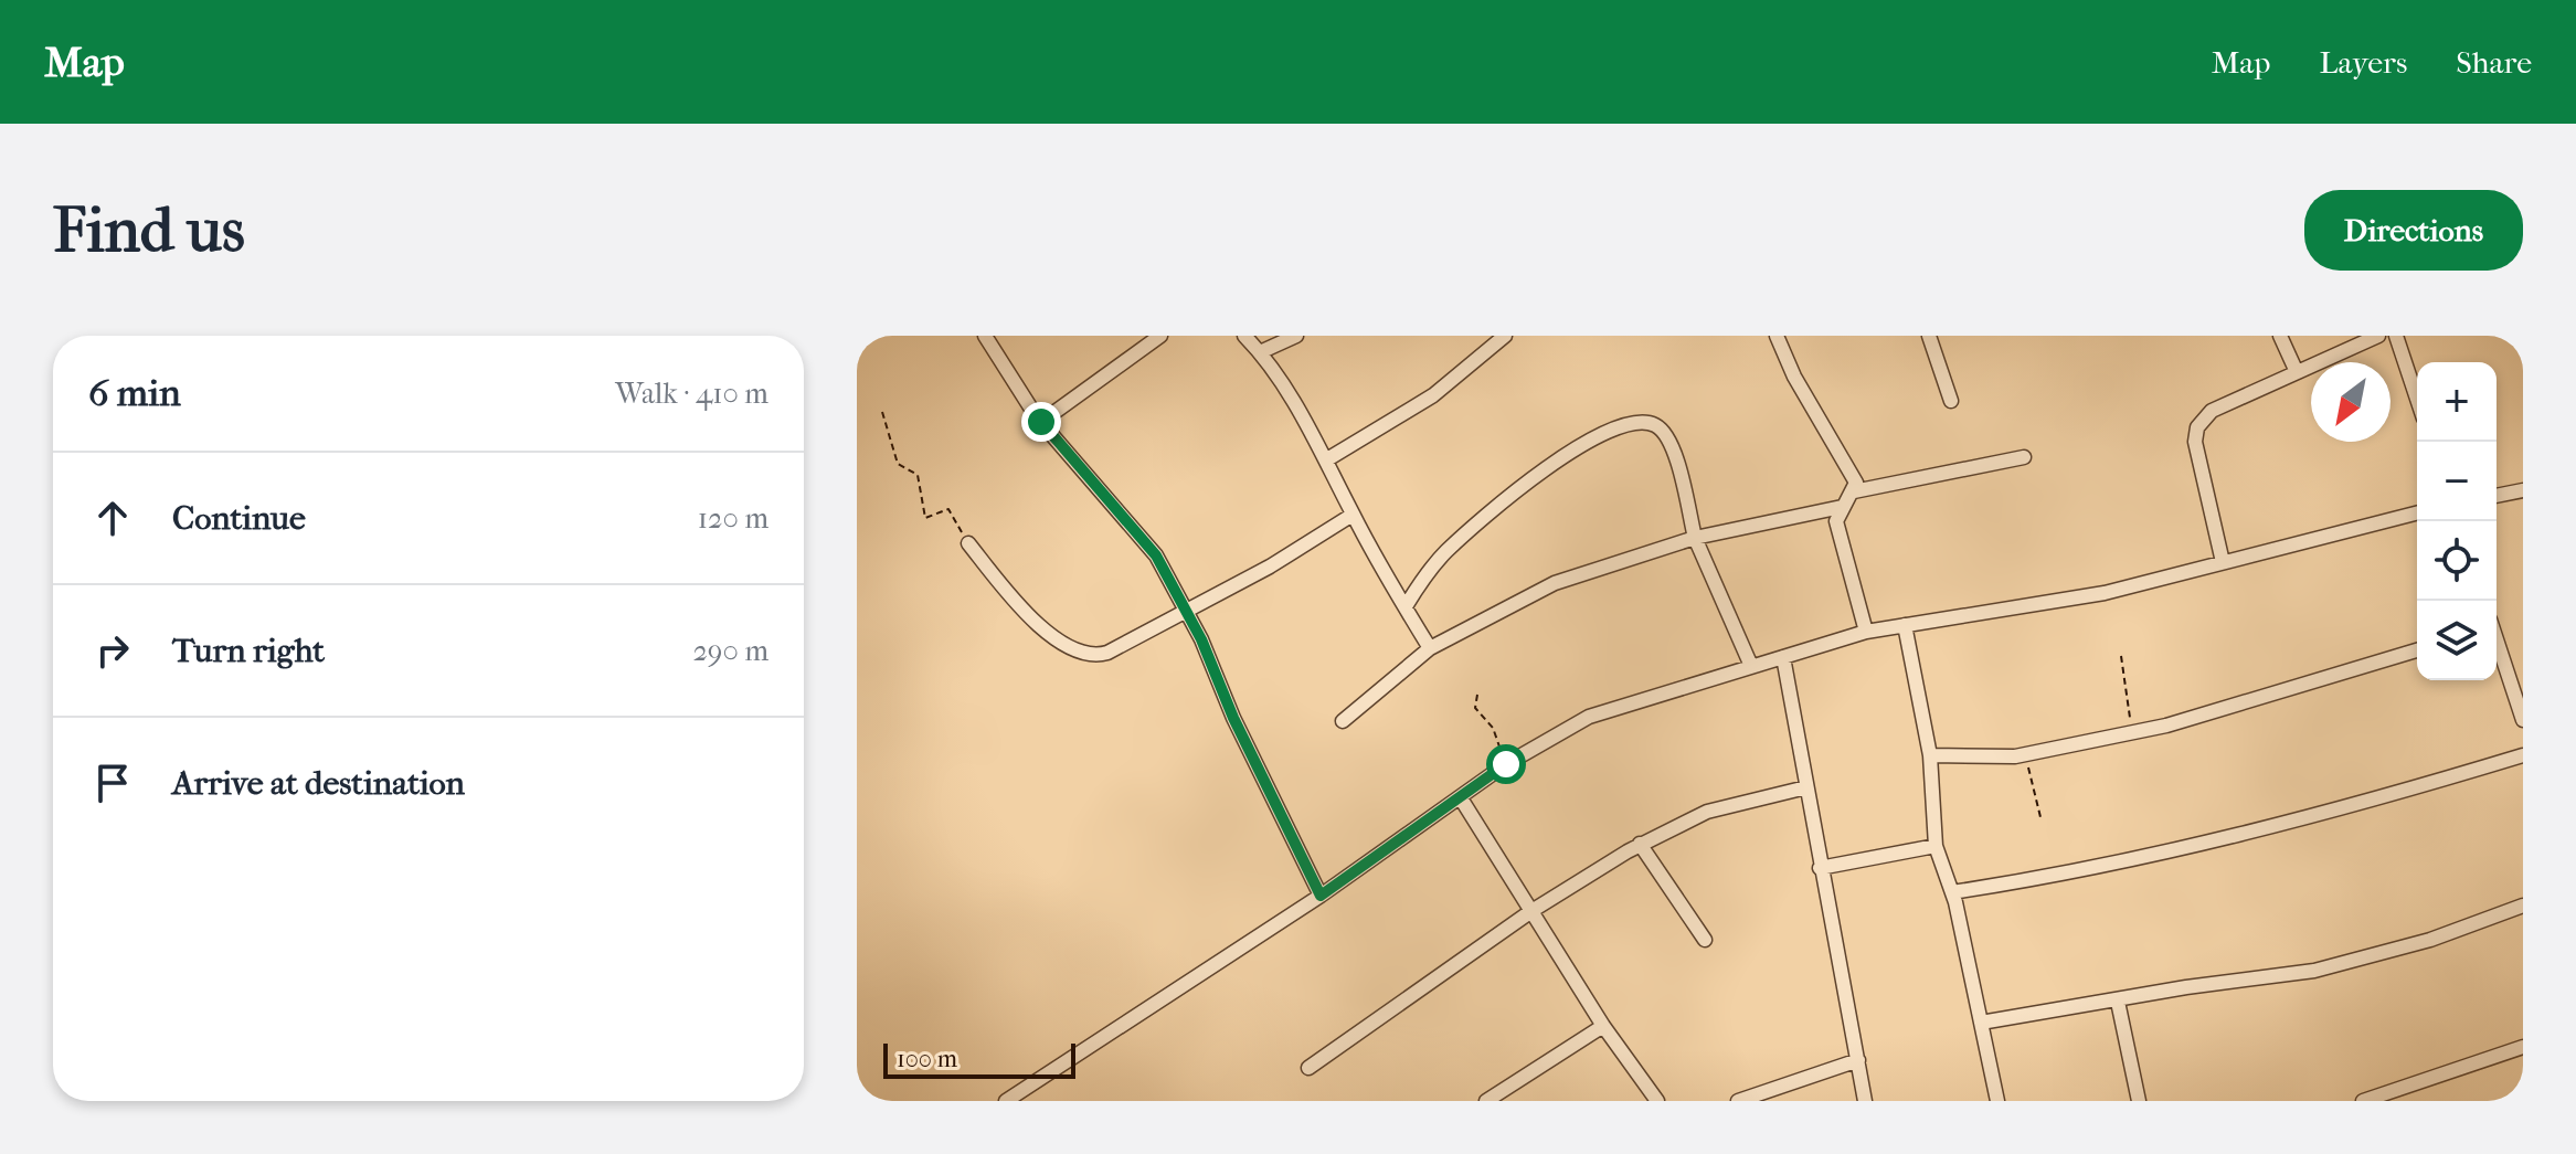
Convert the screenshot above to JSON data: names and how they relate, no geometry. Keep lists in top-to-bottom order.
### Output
{
  "scale_bar": "100 m",
  "north": "bottom left",
  "page": {
    "header": "Map",
    "nav": ["Map", "Layers", "Share"],
    "buttons": "Directions",
    "title": "Find us",
    "heading": ["6 min", "Walk · 410 m"],
    "map_buttons": ["+", "−"],
    "list": [
      ["Continue", "120 m"],
      ["Turn right", "290 m"],
      "Arrive at destination"
    ],
    "scale": "100 m"
  }
}
